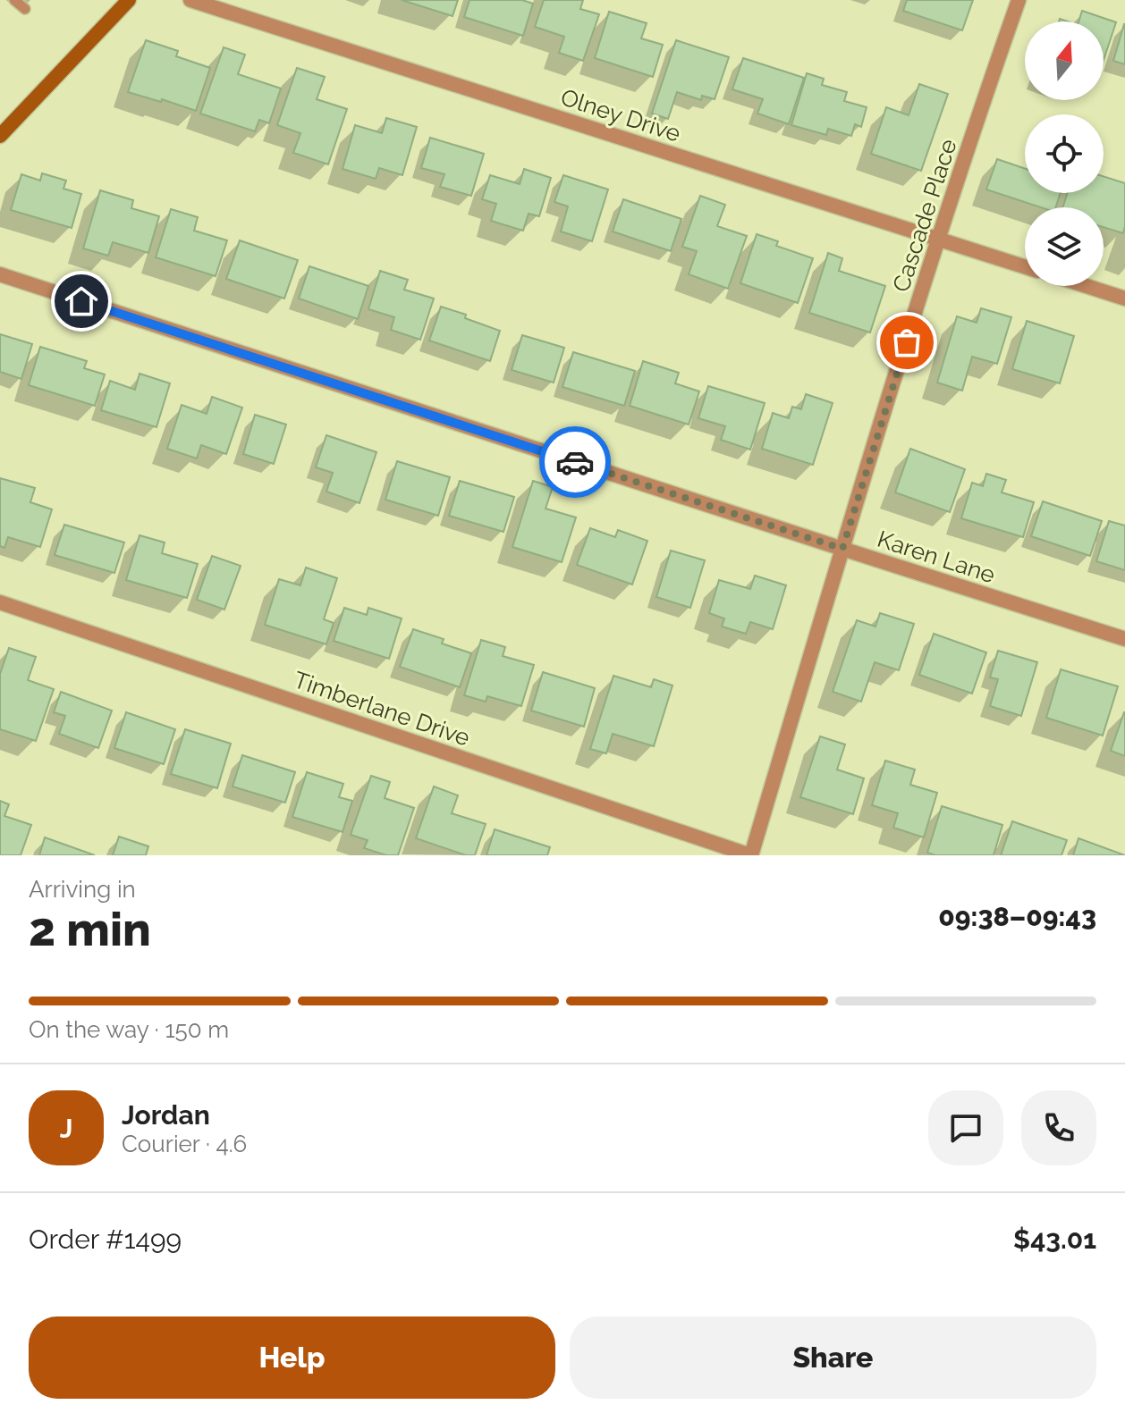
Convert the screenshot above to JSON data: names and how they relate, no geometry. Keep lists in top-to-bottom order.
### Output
{
  "streets": {
    "street": [
      "Olney Drive",
      "Cascade Place",
      "Karen Lane",
      "Timberlane Drive"
    ]
  },
  "crossings": [
    ["Olney Drive", "Cascade Place"],
    ["Cascade Place", "Karen Lane"],
    ["Cascade Place", "Timberlane Drive"]
  ],
  "north": "top",
  "page": {
    "heading": ["2 min", "Arriving in", "09:38–09:43"],
    "panel": [
      "Jordan",
      "Courier · 4.6",
      "Order #1499",
      "$43.01"
    ],
    "bar": "On the way · 150 m",
    "round": "J",
    "buttons": ["Help", "Share"]
  }
}
